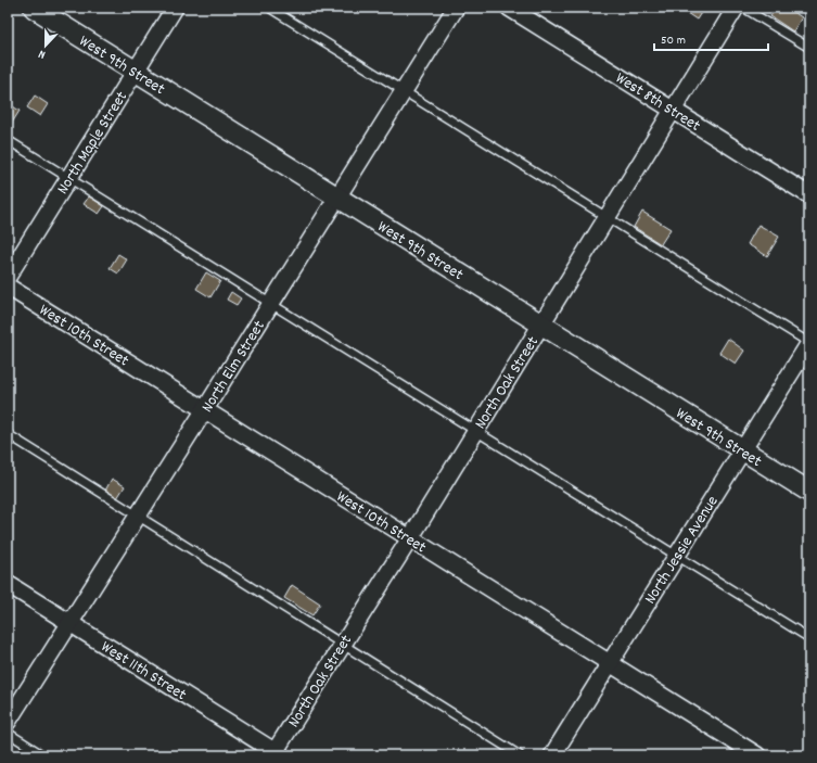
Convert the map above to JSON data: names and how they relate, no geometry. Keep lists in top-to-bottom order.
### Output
{
  "streets": {
    "street": [
      "West 9th Street",
      "West 8th Street",
      "North Maple Street",
      "West 10th Street",
      "North Elm Street",
      "North Oak Street",
      "North Jessie Avenue",
      "West 11th Street"
    ]
  },
  "crossings": [
    ["West 9th Street", "North Maple Street"],
    ["West 9th Street", "North Elm Street"],
    ["West 9th Street", "North Oak Street"],
    ["West 9th Street", "North Jessie Avenue"],
    ["West 8th Street", "North Oak Street"],
    ["West 10th Street", "North Elm Street"],
    ["West 10th Street", "North Oak Street"],
    ["West 10th Street", "North Jessie Avenue"],
    ["North Elm Street", "West 11th Street"],
    ["North Oak Street", "West 11th Street"]
  ],
  "scale_bar": "50 m",
  "north": "bottom"
}
